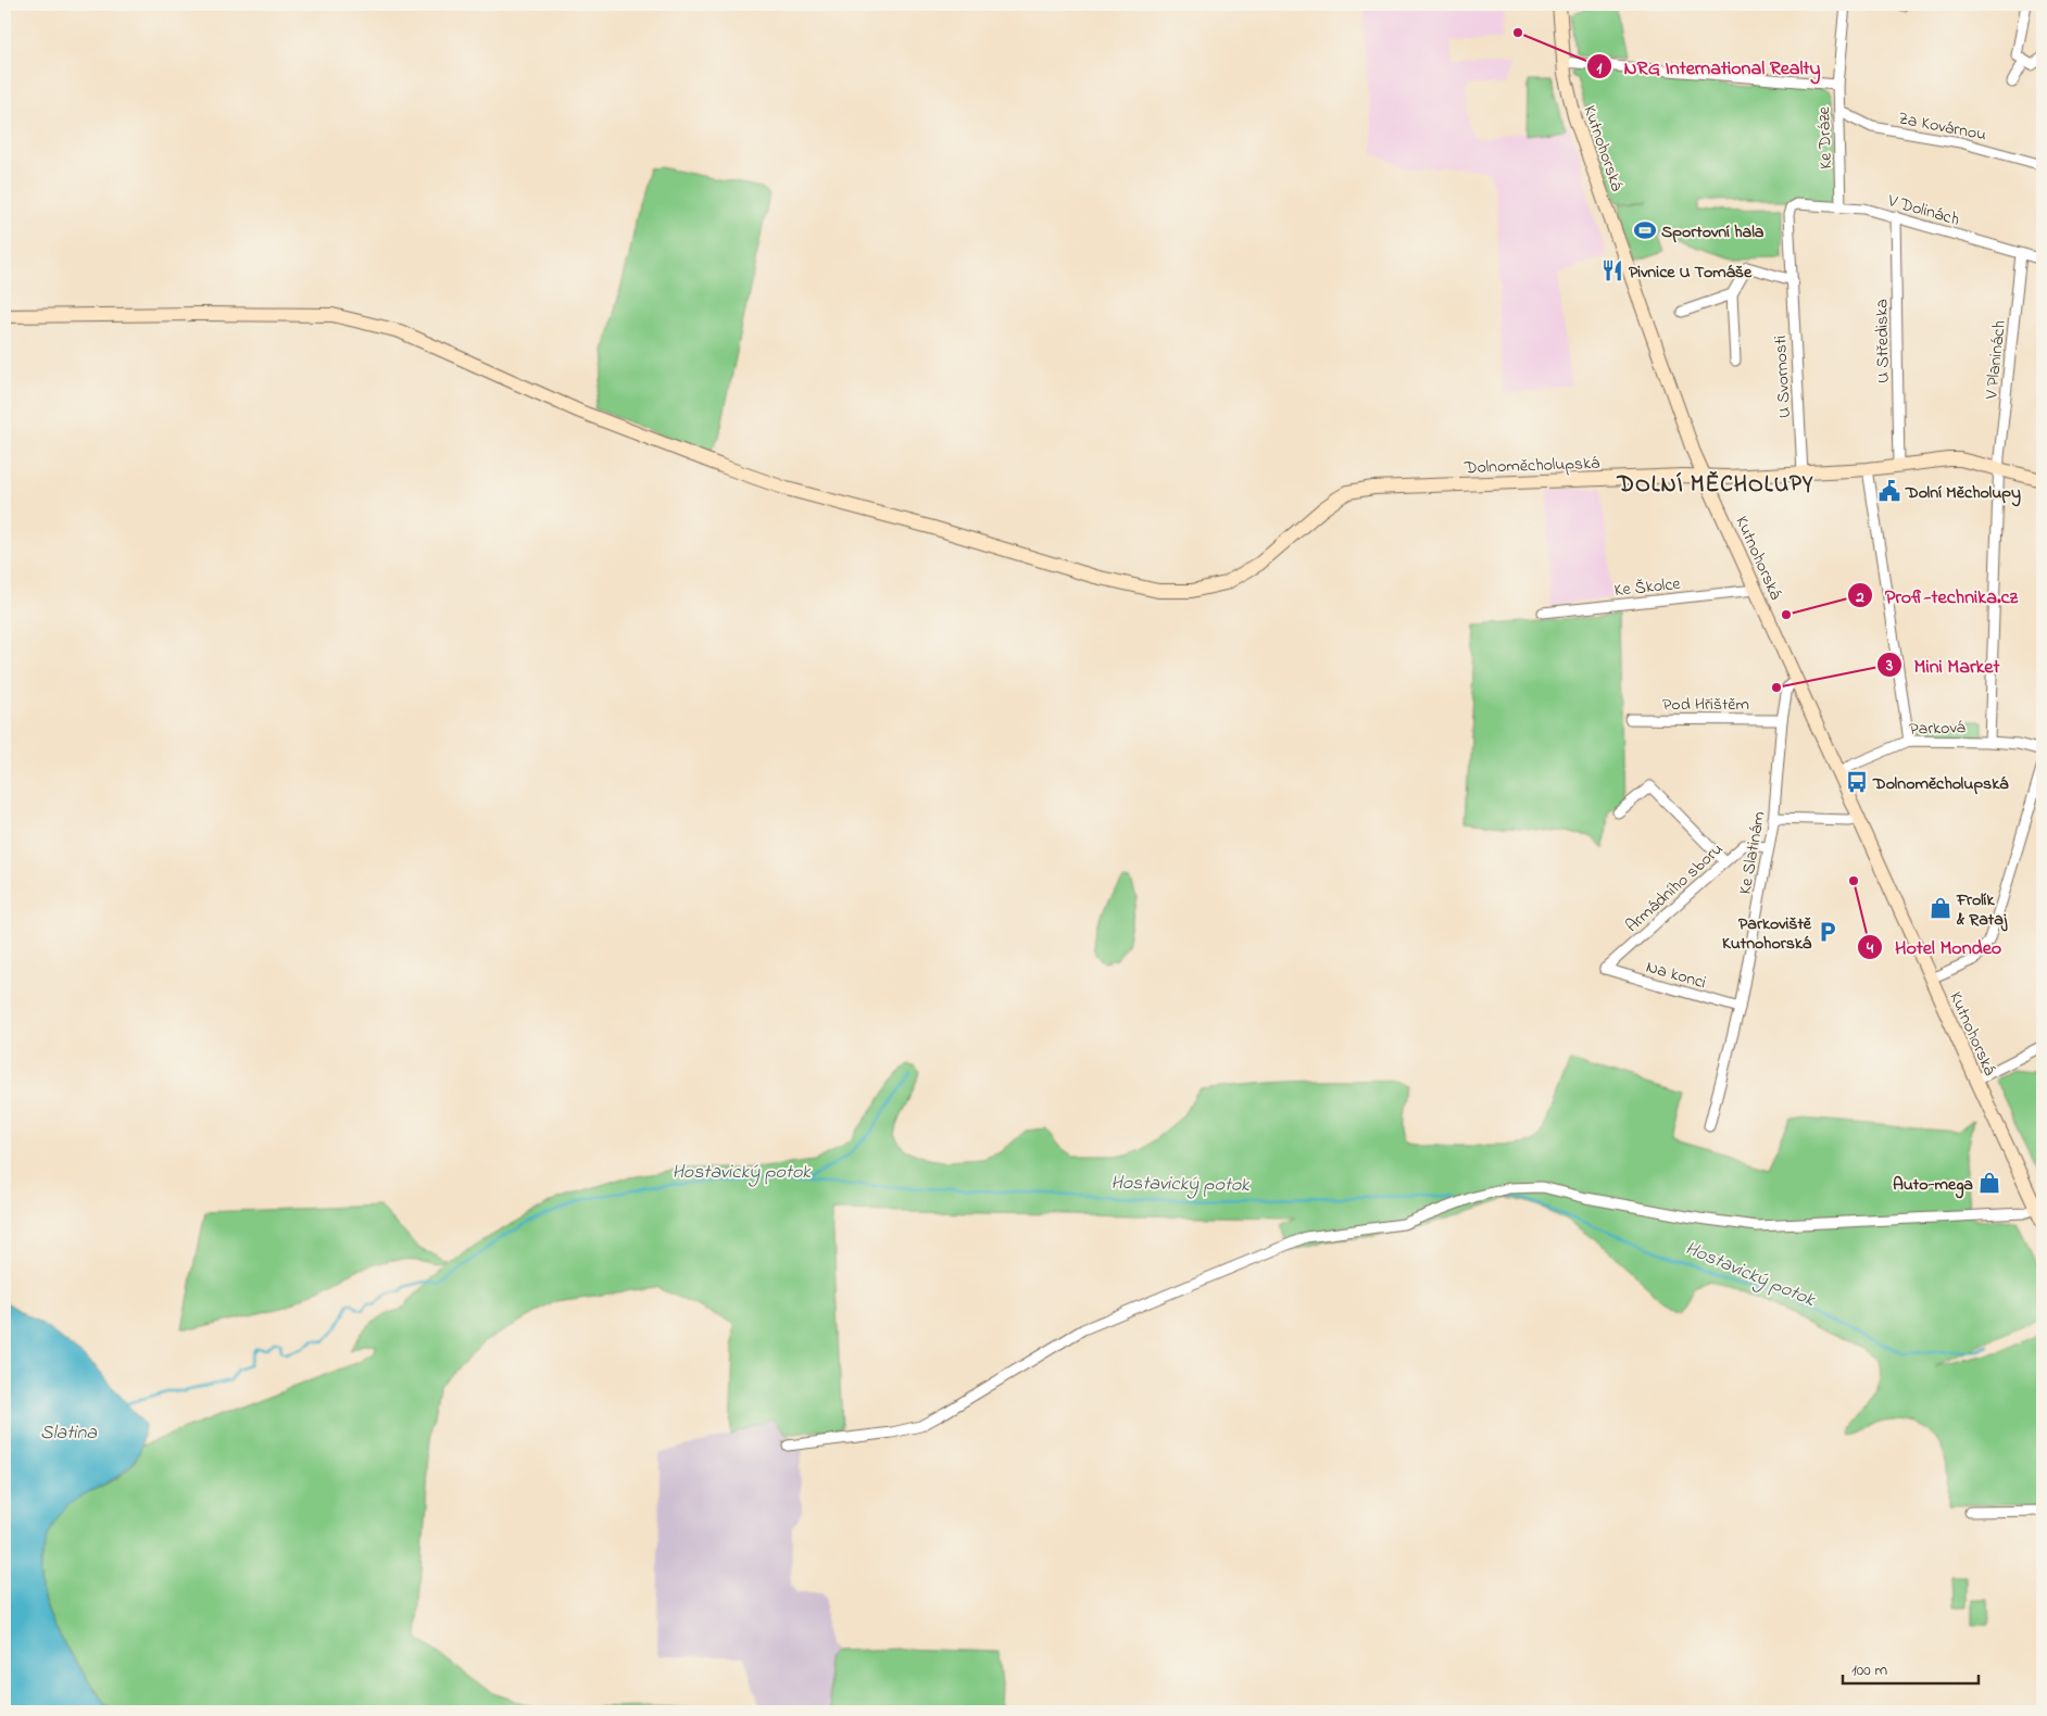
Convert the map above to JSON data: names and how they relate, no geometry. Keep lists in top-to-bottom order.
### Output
{
  "streets": {
    "street": [
      "Za Kovárnou",
      "Ke Dráze",
      "Kutnohorská",
      "V Dolinách",
      "U Střediska",
      "V Planinách",
      "U Svornosti",
      "Dolnoměcholupská",
      "Ke Školce",
      "Pod Hřištěm",
      "Parková",
      "Ke Slatinám",
      "Armádního sboru",
      "Na konci"
    ]
  },
  "crossings": [
    ["Za Kovárnou", "Ke Dráze"],
    ["Ke Dráze", "V Dolinách"],
    ["Kutnohorská", "Dolnoměcholupská"],
    ["Kutnohorská", "Ke Školce"],
    ["Kutnohorská", "Parková"],
    ["Kutnohorská", "Ke Slatinám"],
    ["V Dolinách", "U Střediska"],
    ["V Dolinách", "V Planinách"],
    ["V Dolinách", "U Svornosti"],
    ["U Střediska", "Dolnoměcholupská"],
    ["V Planinách", "Dolnoměcholupská"],
    ["V Planinách", "Parková"],
    ["U Svornosti", "Dolnoměcholupská"],
    ["Pod Hřištěm", "Ke Slatinám"],
    ["Ke Slatinám", "Armádního sboru"],
    ["Ke Slatinám", "Na konci"],
    ["Armádního sboru", "Na konci"]
  ],
  "districts": ["DOLNÍ MĚCHOLUPY"],
  "water": ["Hostavický potok", "Slatina"],
  "places": {
    "other": [
      "NRG International Realty",
      "Profi-technika.cz",
      "Mini Market",
      "Hotel Mondeo"
    ],
    "sports": ["Sportovní hala"],
    "restaurant": ["Pivnice U Tomáše"],
    "public building": ["Dolní Měcholupy"],
    "bus stop": ["Dolnoměcholupská"],
    "shop": ["Frolík & Rataj", "Auto-mega"],
    "parking": ["Parkoviště Kutnohorská"]
  },
  "scale_bar": "100 m"
}
